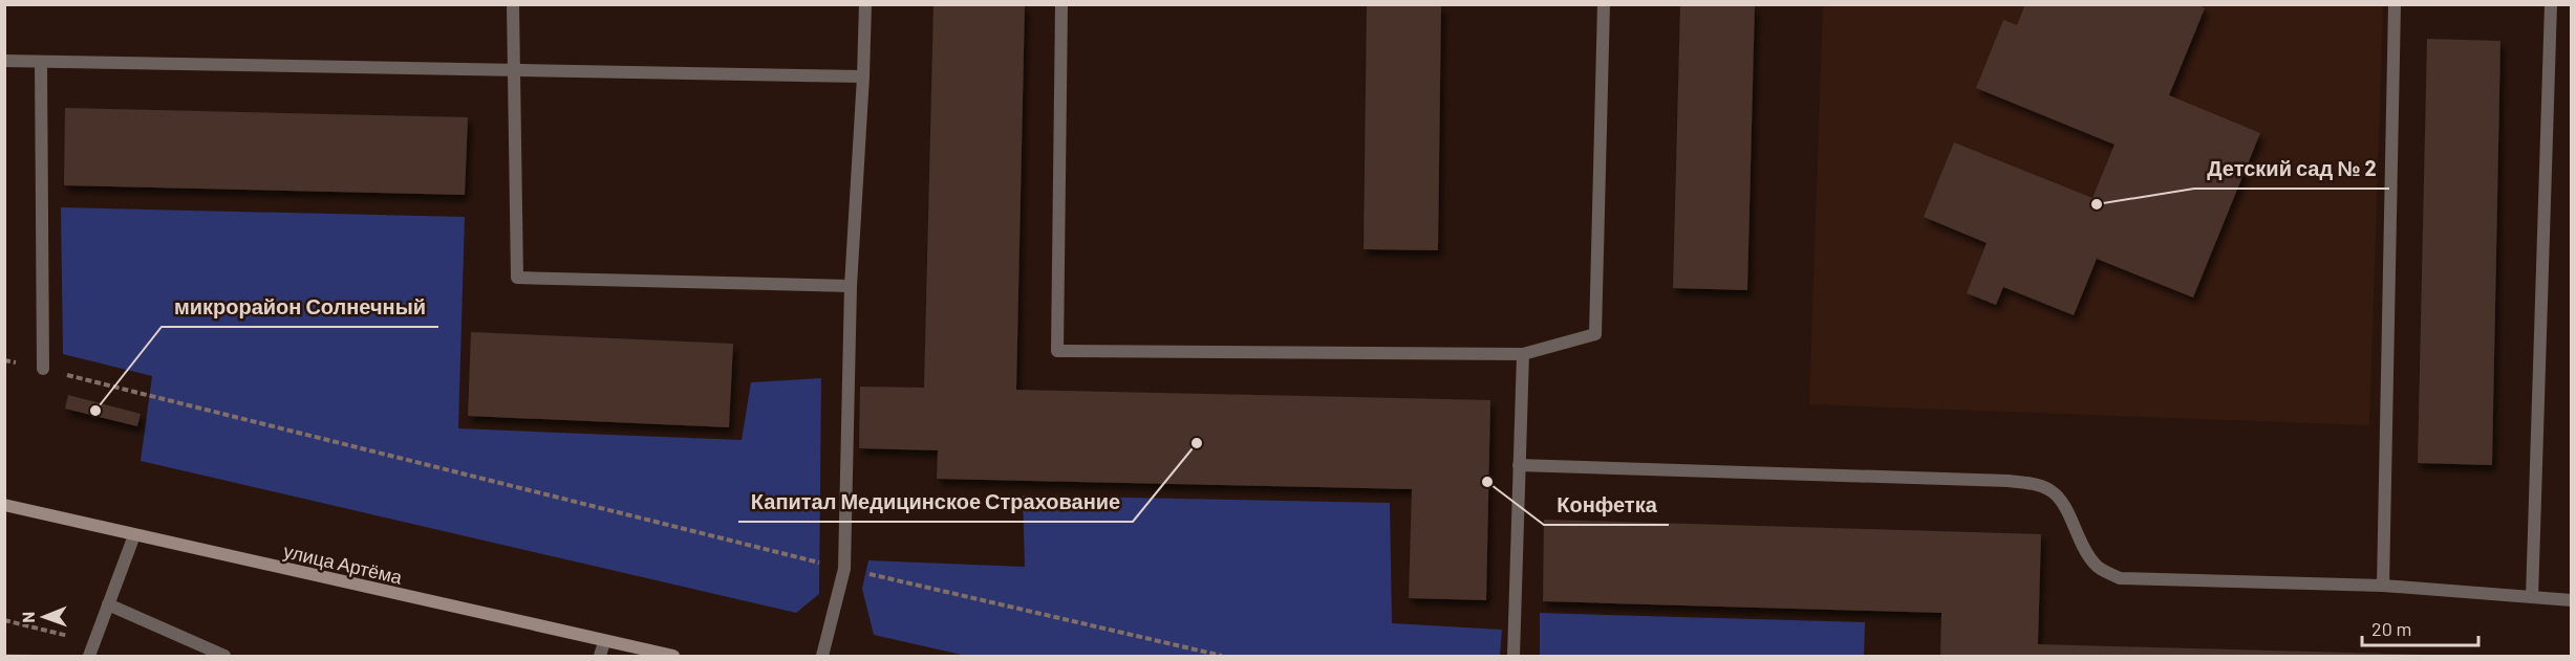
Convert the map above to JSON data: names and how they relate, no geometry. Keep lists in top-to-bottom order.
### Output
{
  "streets": {
    "main road": ["улица Артёма"]
  },
  "places": [
    "Детский сад № 2",
    "микрорайон Солнечный",
    "Капитал Медицинское Страхование",
    "Конфетка"
  ],
  "scale_bar": "20 m",
  "north": "left"
}
